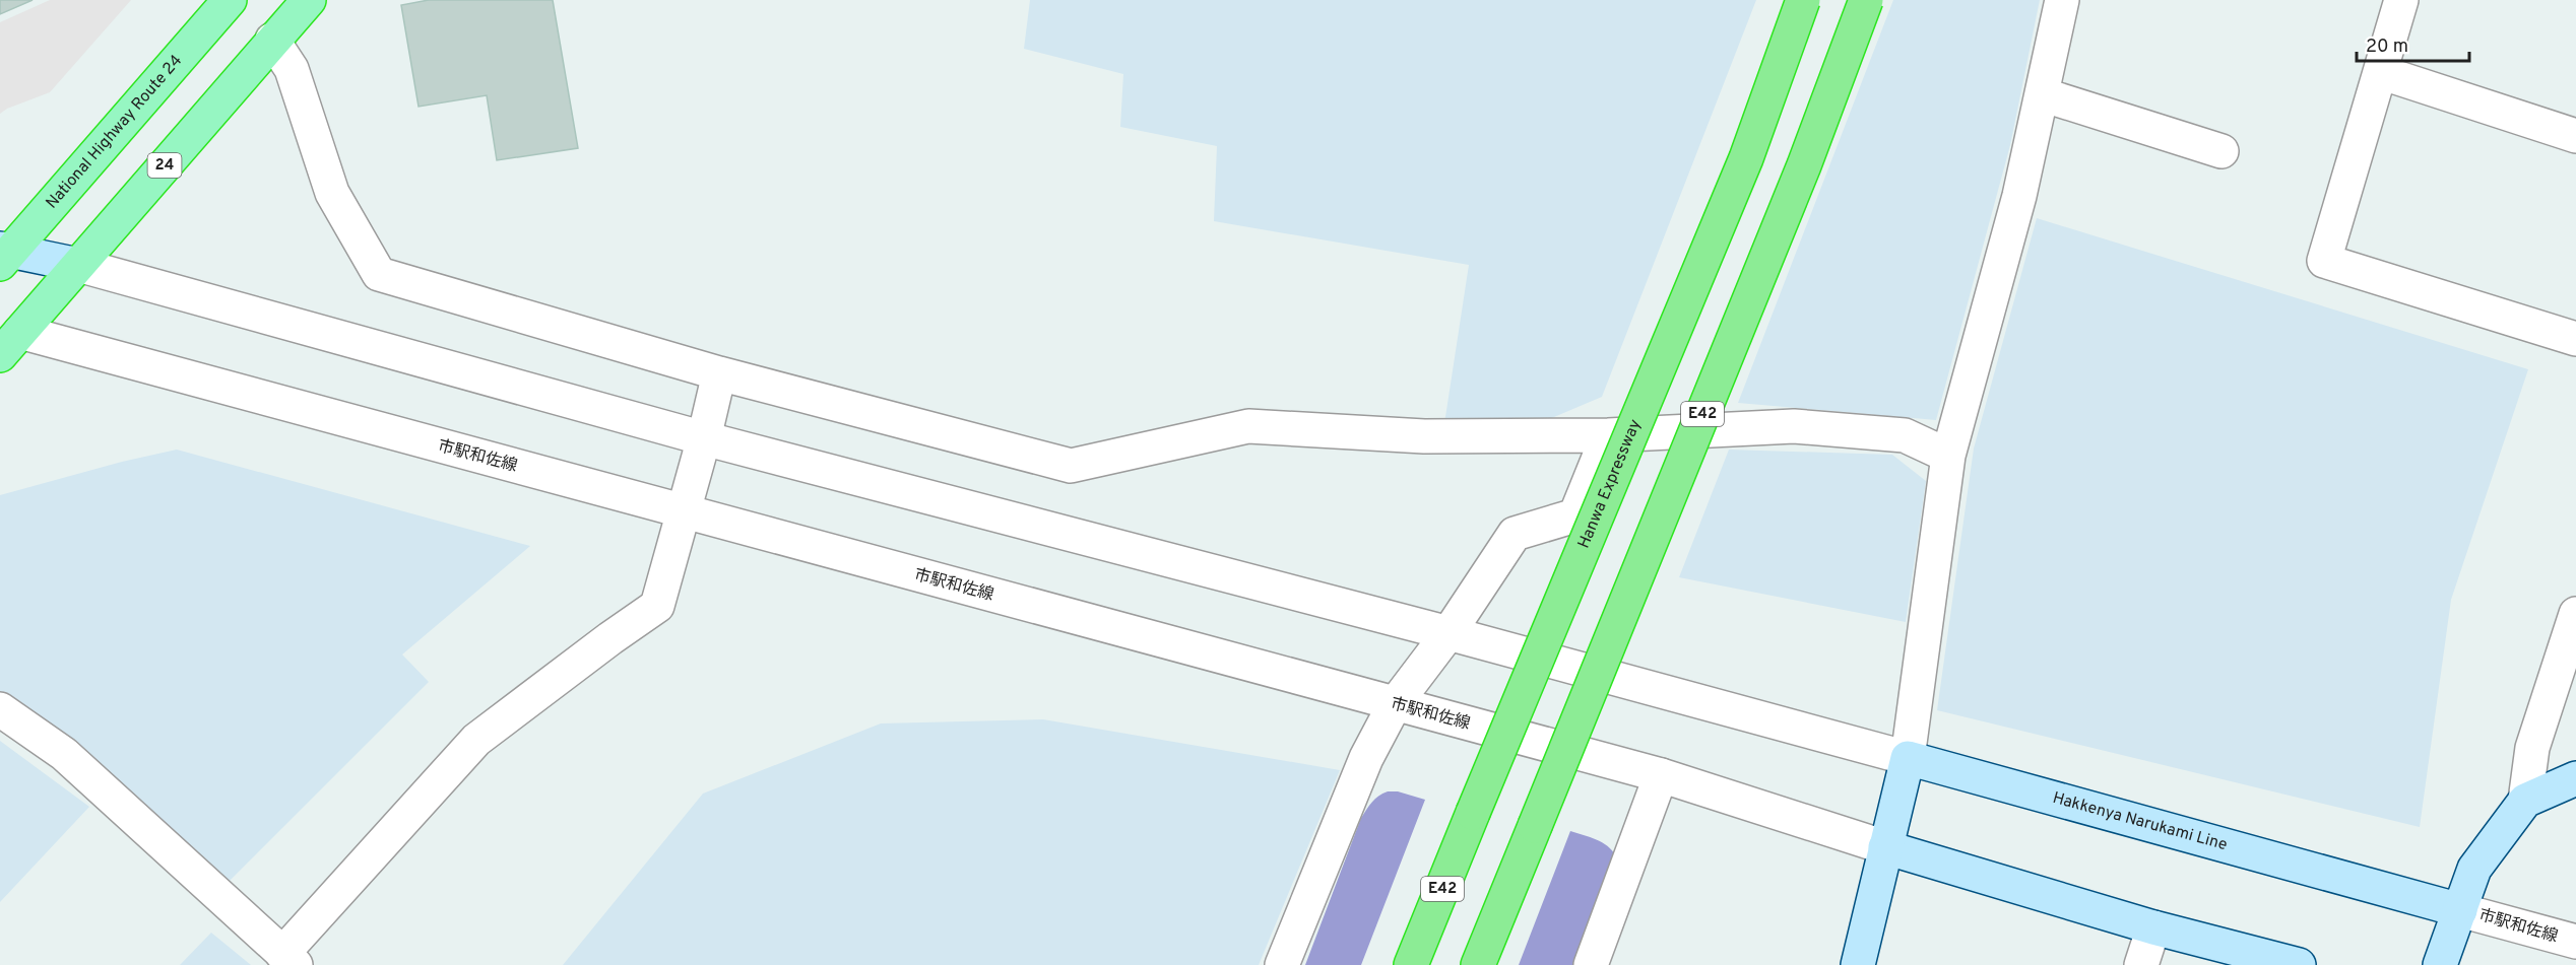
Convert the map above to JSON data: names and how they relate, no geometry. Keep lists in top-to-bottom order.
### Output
{
  "streets": {
    "highway": [
      "National Highway Route 24",
      "24",
      "E42",
      "Hanwa Expressway"
    ],
    "main road": ["Hakkenya Narukami Line"],
    "street": ["市駅和佐線"]
  },
  "crossings": [
    ["24", "市駅和佐線"],
    ["市駅和佐線", "Hakkenya Narukami Line"]
  ],
  "scale_bar": "20 m"
}
